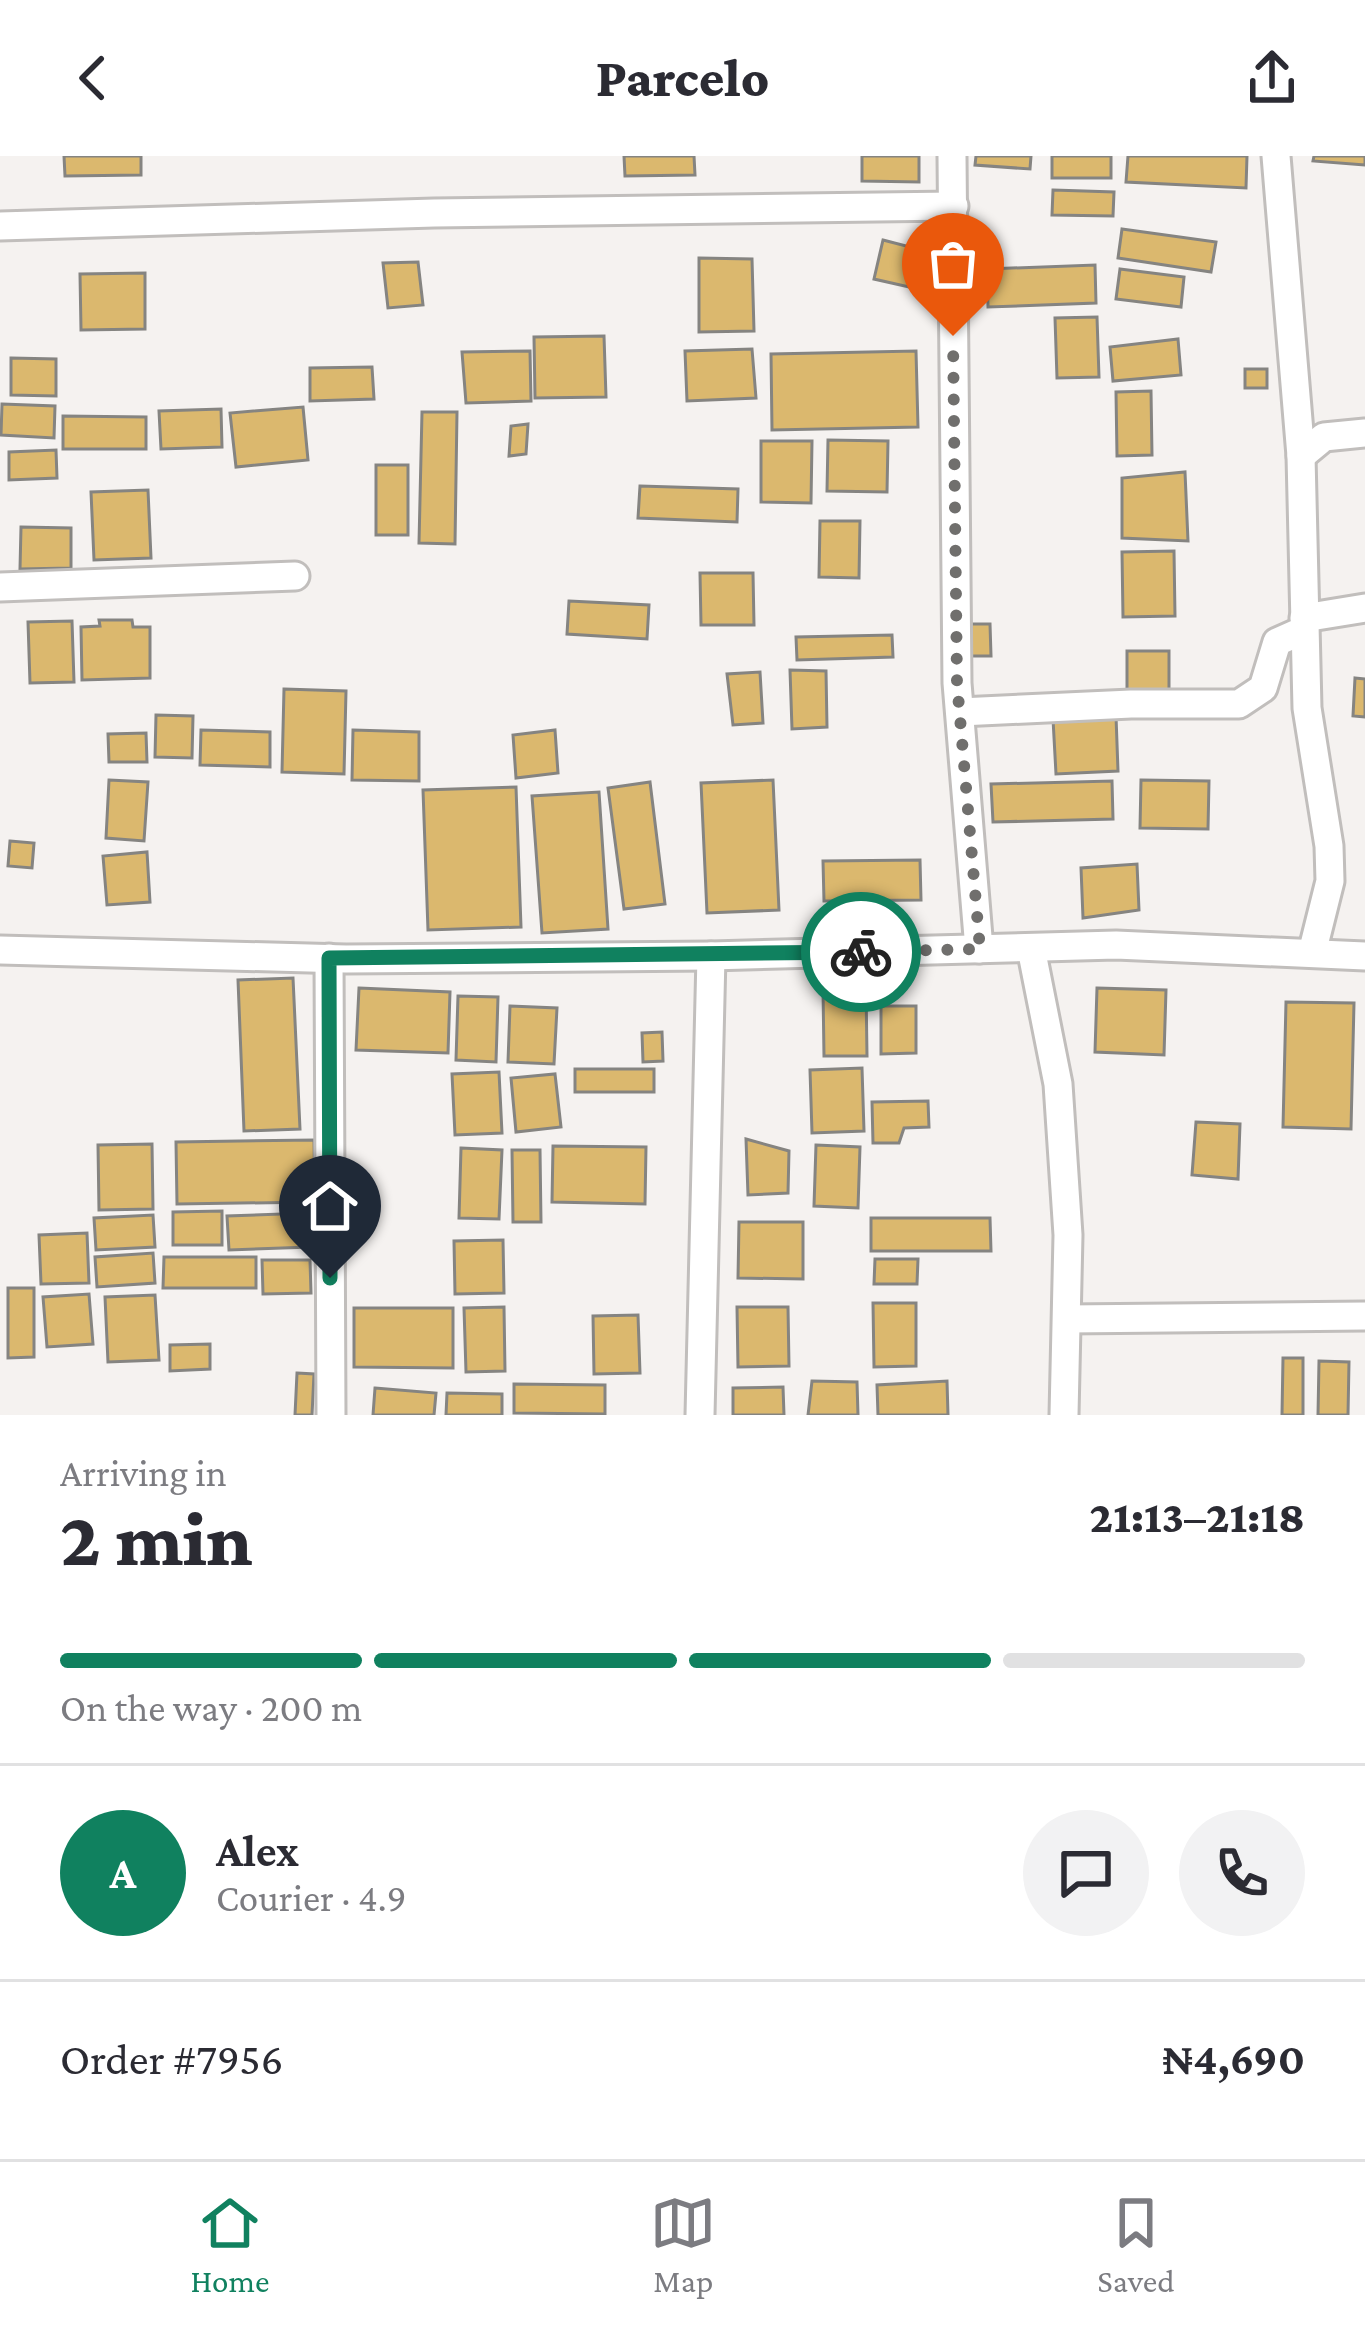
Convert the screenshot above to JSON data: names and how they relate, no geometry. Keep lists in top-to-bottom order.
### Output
{
  "page": {
    "header": "Parcelo",
    "heading": ["2 min", "Arriving in", "21:13–21:18"],
    "panel": [
      "Alex",
      "Courier · 4.9",
      "Order #7956",
      "₦4,690"
    ],
    "bar": "On the way · 200 m",
    "round": "A",
    "tabs": ["Home", "Map", "Saved"]
  }
}
